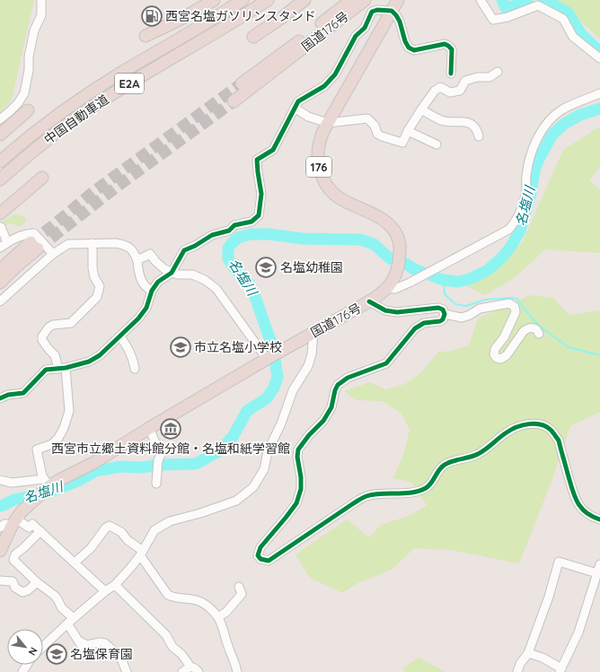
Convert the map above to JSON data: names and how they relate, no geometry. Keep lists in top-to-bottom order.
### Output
{
  "streets": {
    "highway": [
      "国道176号",
      "E2A",
      "中国自動車道",
      "176"
    ]
  },
  "water": ["名塩川"],
  "places": {
    "fuel station": ["西宮名塩ガソリンスタンド"],
    "school or university": ["名塩幼稚園", "市立名塩小学校", "名塩保育園"],
    "museum": ["西宮市立郷土資料館分館・名塩和紙学習館"]
  },
  "north": "bottom right"
}
